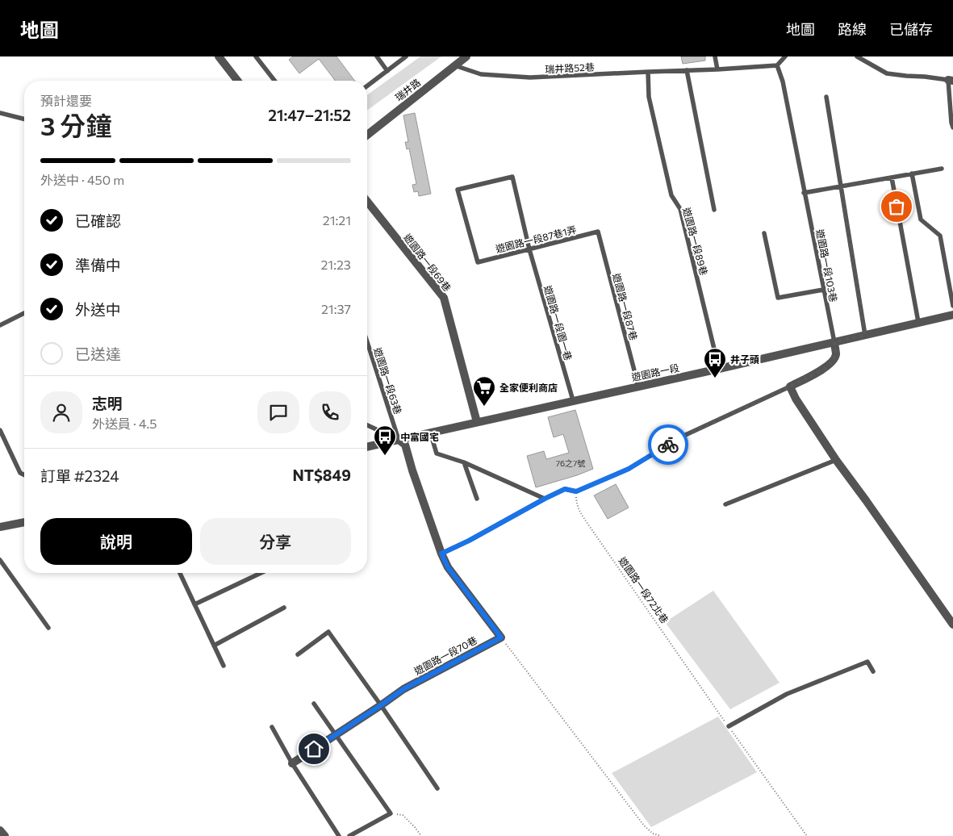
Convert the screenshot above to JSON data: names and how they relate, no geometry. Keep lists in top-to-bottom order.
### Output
{
  "streets": {
    "street": [
      "瑞井路",
      "遊園路一段69巷",
      "遊園路一段",
      "遊園路一段70巷"
    ],
    "lane": [
      "瑞井路52巷",
      "遊園路一段87巷1弄",
      "遊園路一段89巷",
      "遊園路一段103巷",
      "遊園路一段87巷",
      "遊園路一段園一巷",
      "遊園路一段63巷"
    ],
    "path": ["遊園路一段72北巷"]
  },
  "crossings": [
    ["瑞井路52巷", "瑞井路"],
    ["瑞井路52巷", "遊園路一段89巷"],
    ["瑞井路52巷", "遊園路一段103巷"],
    ["遊園路一段87巷1弄", "遊園路一段87巷"],
    ["遊園路一段87巷1弄", "遊園路一段園一巷"],
    ["遊園路一段89巷", "遊園路一段"],
    ["遊園路一段69巷", "遊園路一段"],
    ["遊園路一段103巷", "遊園路一段"],
    ["遊園路一段87巷", "遊園路一段"],
    ["遊園路一段園一巷", "遊園路一段"],
    ["遊園路一段", "遊園路一段63巷"]
  ],
  "places": {
    "bus stop": ["井子頭", "中富國宅"],
    "supermarket": ["全家便利商店"]
  },
  "house_numbers": ["76之7號"],
  "page": {
    "header": "地圖",
    "nav": ["地圖", "路線", "已儲存"],
    "heading": ["3 分鐘", "預計還要", "21:47–21:52"],
    "panel": [
      "志明",
      "外送員 · 4.5",
      "訂單 #2324",
      "NT$849"
    ],
    "bar": "外送中 · 450 m",
    "list": [
      ["已確認", "21:21"],
      ["準備中", "21:23"],
      ["外送中", "21:37"],
      "已送達"
    ],
    "buttons": ["說明", "分享"]
  }
}
